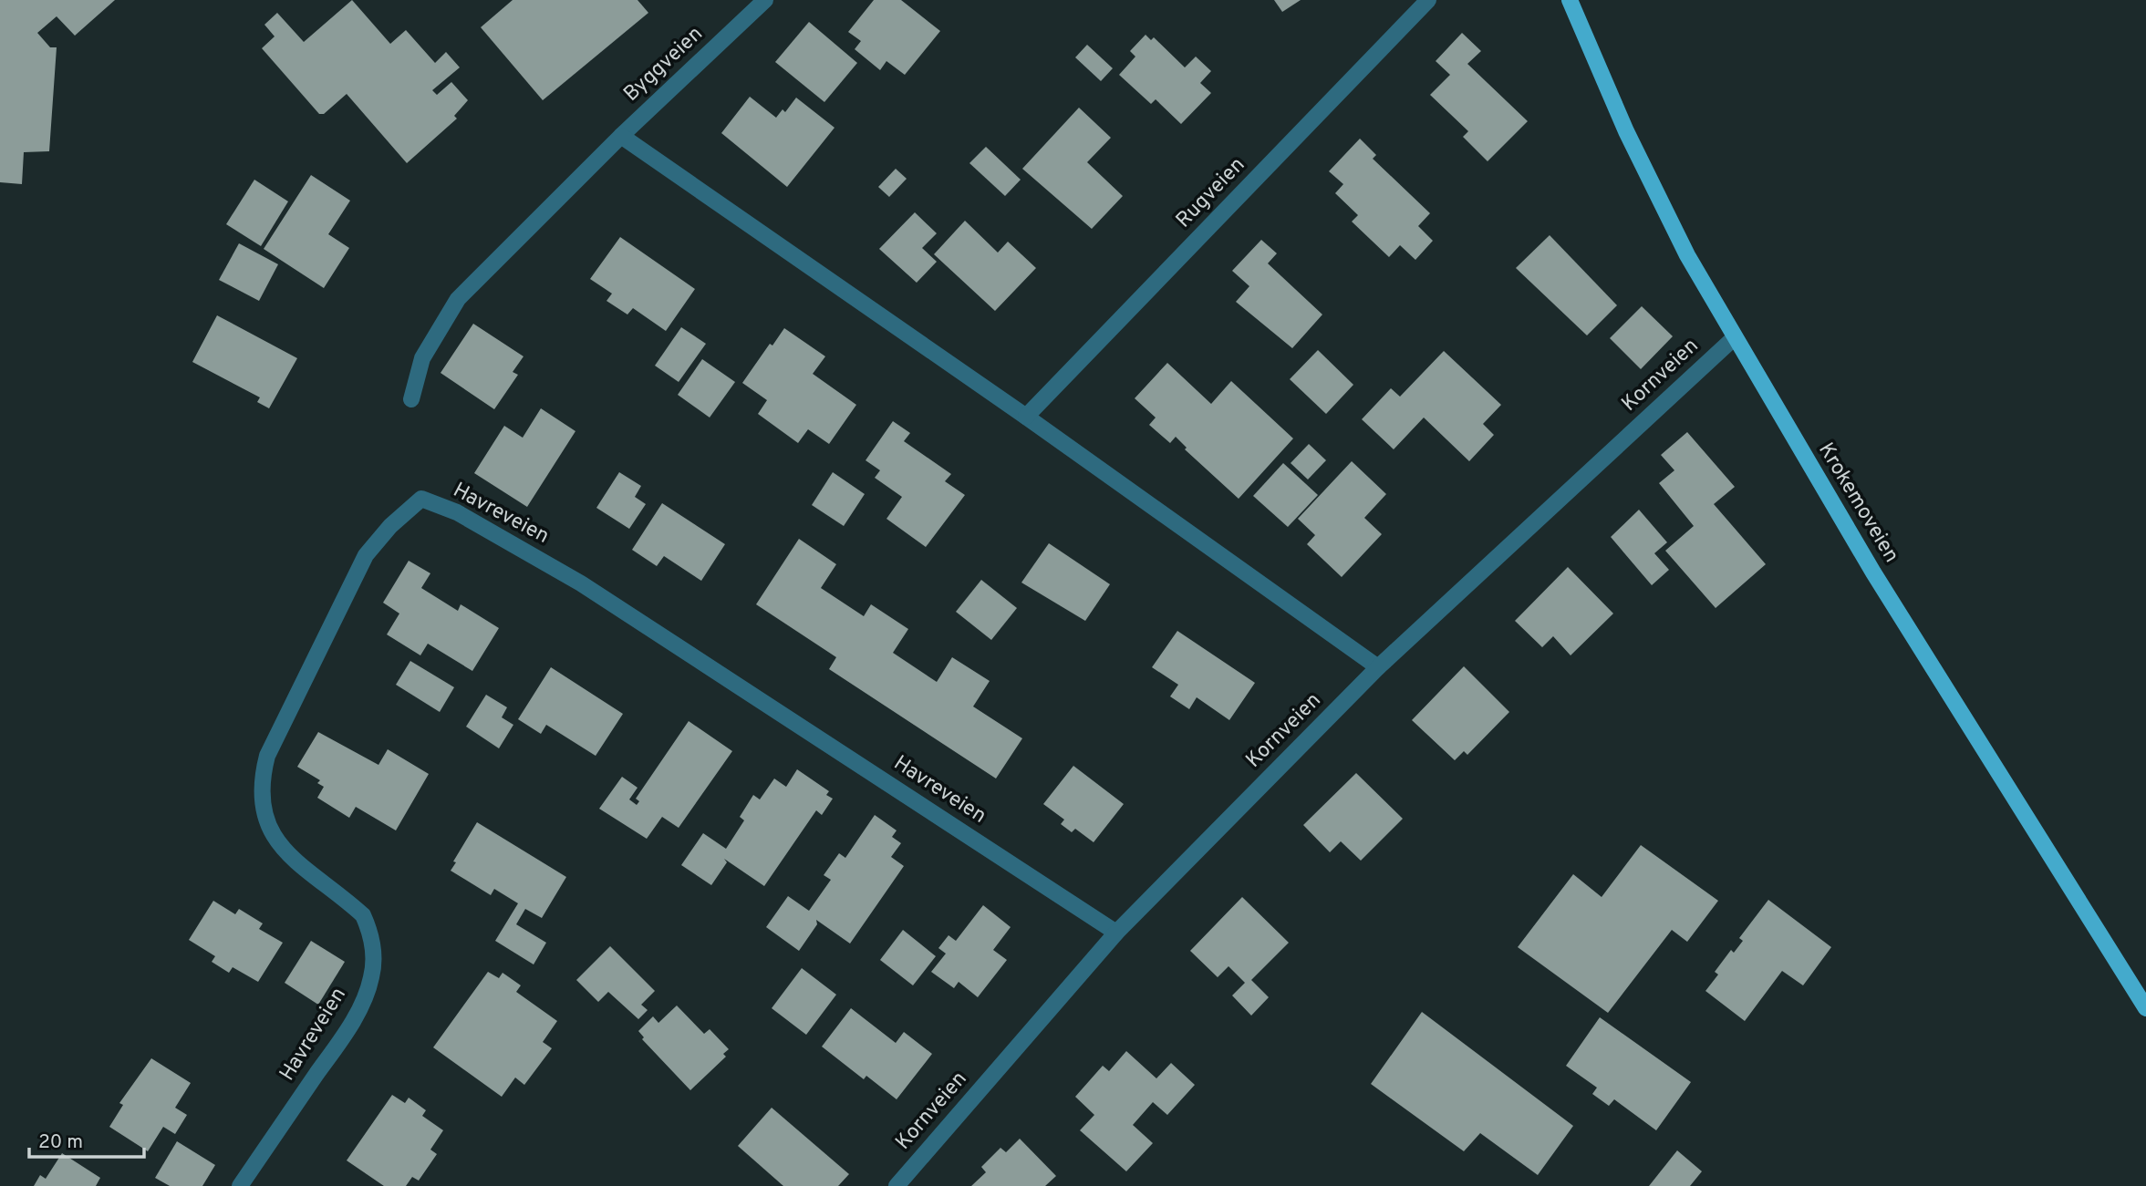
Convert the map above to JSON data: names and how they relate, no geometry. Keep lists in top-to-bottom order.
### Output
{
  "streets": {
    "main road": ["Krokemoveien"],
    "street": [
      "Byggveien",
      "Rugveien",
      "Kornveien",
      "Havreveien"
    ]
  },
  "crossings": [
    ["Kornveien", "Krokemoveien"],
    ["Kornveien", "Havreveien"]
  ],
  "scale_bar": "20 m"
}
